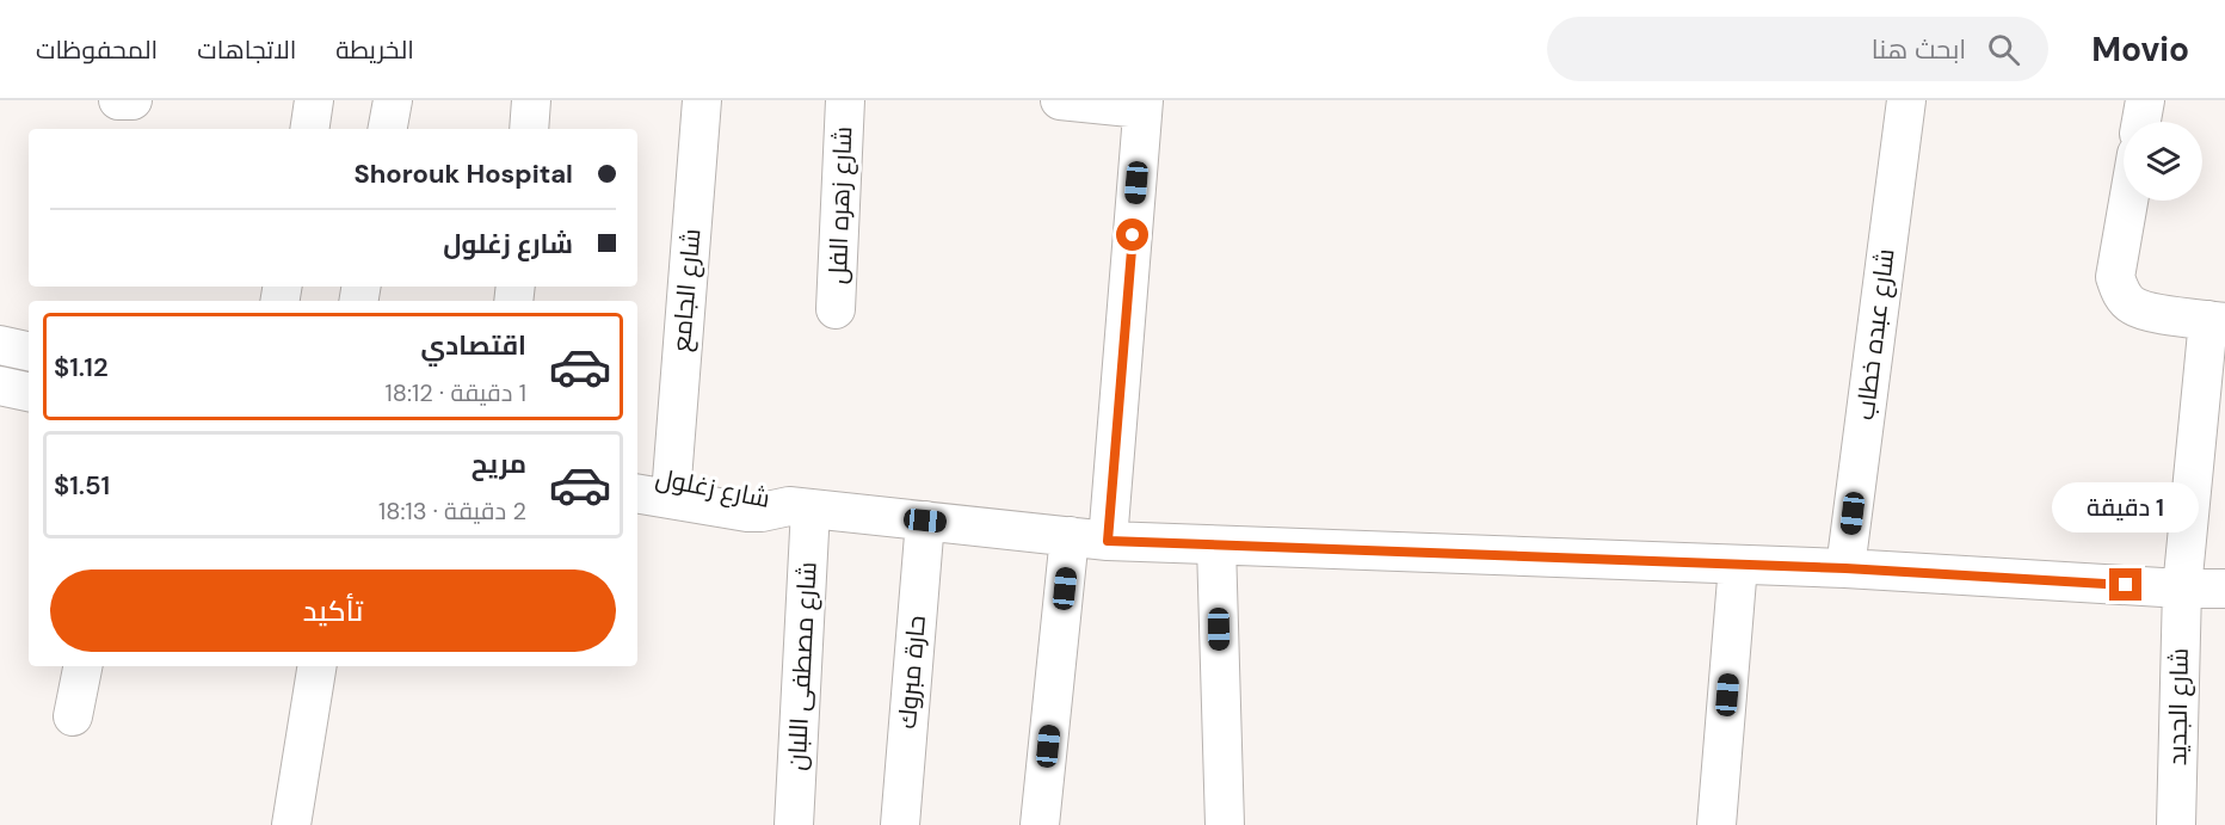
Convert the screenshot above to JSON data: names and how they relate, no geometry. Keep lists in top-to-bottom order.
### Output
{
  "streets": {
    "street": [
      "شارع زهره الفل",
      "شارع الجامع",
      "شارع عبده خطاب",
      "شارع زغلول",
      "شارع مصطفى اللبان",
      "حارة مبروك",
      "شارع الجديد"
    ]
  },
  "crossings": [
    ["شارع الجامع", "شارع زغلول"],
    ["شارع عبده خطاب", "شارع زغلول"],
    ["شارع زغلول", "شارع مصطفى اللبان"],
    ["شارع زغلول", "حارة مبروك"],
    ["شارع زغلول", "شارع الجديد"]
  ],
  "page": {
    "header": "Movio",
    "search": "ابحث هنا",
    "nav": ["الخريطة", "الاتجاهات", "المحفوظات"],
    "banner": ["Shorouk Hospital", "شارع زغلول"],
    "list": [
      {
        "name": "اقتصادي",
        "note": "1 دقيقة · 18:12",
        "value": "$1.12"
      },
      {
        "name": "مريح",
        "note": "2 دقيقة · 18:13",
        "value": "$1.51"
      }
    ],
    "bubble": "1 دقيقة",
    "buttons": "تأكيد"
  }
}
